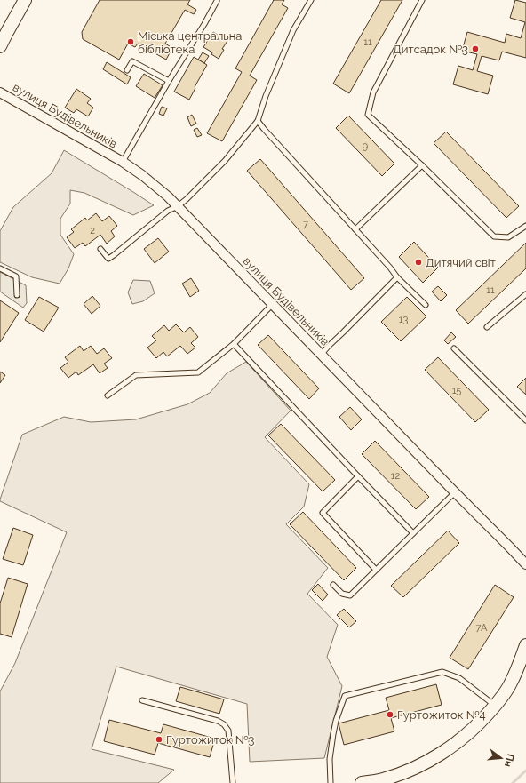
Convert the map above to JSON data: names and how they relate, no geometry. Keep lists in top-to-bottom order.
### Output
{
  "streets": {
    "street": ["вулиця Будівельників"]
  },
  "places": [
    "Міська центральна бібліотека",
    "Дитсадок №3",
    "Дитячий світ",
    "Гуртожиток №4",
    "Гуртожиток №3"
  ],
  "house_numbers": [
    "11",
    "9",
    "7",
    "2",
    "11",
    "13",
    "15",
    "12",
    "7А"
  ],
  "north": "right"
}
